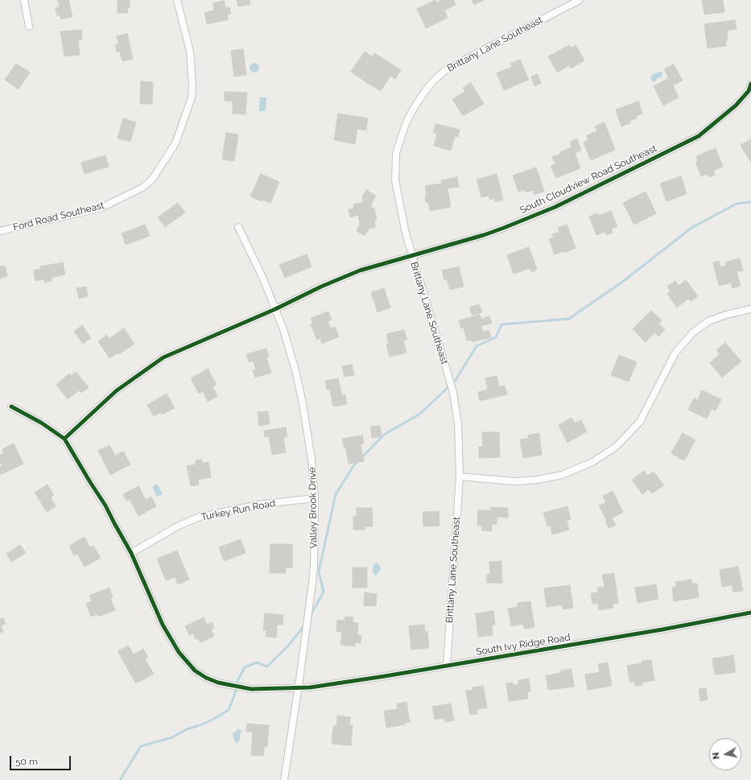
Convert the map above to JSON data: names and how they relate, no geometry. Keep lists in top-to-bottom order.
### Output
{
  "streets": {
    "street": [
      "Brittany Lane Southeast",
      "South Cloudview Road Southeast",
      "Ford Road Southeast",
      "Valley Brook Drive",
      "Turkey Run Road",
      "South Ivy Ridge Road"
    ]
  },
  "crossings": [
    ["Brittany Lane Southeast", "South Cloudview Road Southeast"],
    ["Brittany Lane Southeast", "South Ivy Ridge Road"],
    ["South Cloudview Road Southeast", "Valley Brook Drive"],
    ["South Cloudview Road Southeast", "South Ivy Ridge Road"],
    ["Valley Brook Drive", "Turkey Run Road"],
    ["Valley Brook Drive", "South Ivy Ridge Road"],
    ["Turkey Run Road", "South Ivy Ridge Road"]
  ],
  "scale_bar": "50 m",
  "north": "left"
}
